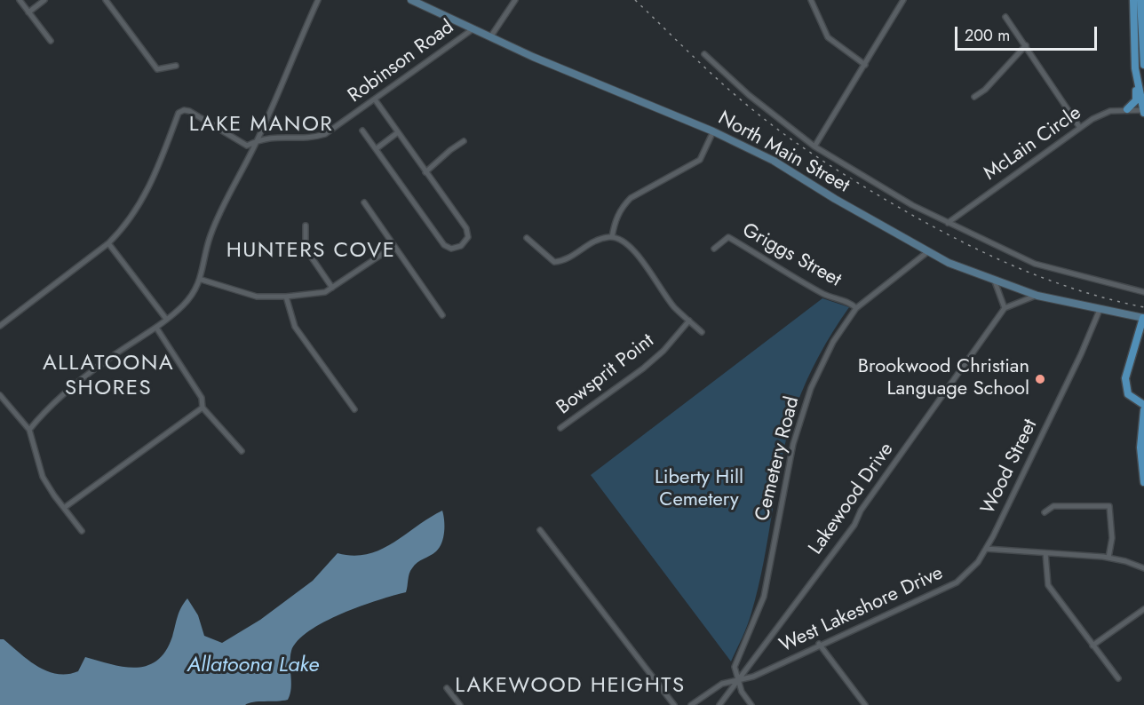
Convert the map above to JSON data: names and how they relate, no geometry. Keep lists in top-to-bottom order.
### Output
{
  "streets": {
    "main road": ["North Main Street"],
    "street": [
      "Robinson Road",
      "McLain Circle",
      "Griggs Street",
      "Bowsprit Point",
      "Cemetery Road",
      "Wood Street",
      "Lakewood Drive",
      "West Lakeshore Drive"
    ]
  },
  "crossings": [
    ["Robinson Road", "North Main Street"],
    ["North Main Street", "Cemetery Road"],
    ["North Main Street", "Wood Street"],
    ["Griggs Street", "Cemetery Road"],
    ["Cemetery Road", "Lakewood Drive"],
    ["Cemetery Road", "West Lakeshore Drive"],
    ["Wood Street", "West Lakeshore Drive"],
    ["Lakewood Drive", "West Lakeshore Drive"]
  ],
  "districts": [
    "LAKE MANOR",
    "HUNTERS COVE",
    "ALLATOONA SHORES",
    "LAKEWOOD HEIGHTS"
  ],
  "water": ["Allatoona Lake"],
  "parks": ["Liberty Hill Cemetery"],
  "places": ["Brookwood Christian Language School"],
  "scale_bar": "200 m"
}
